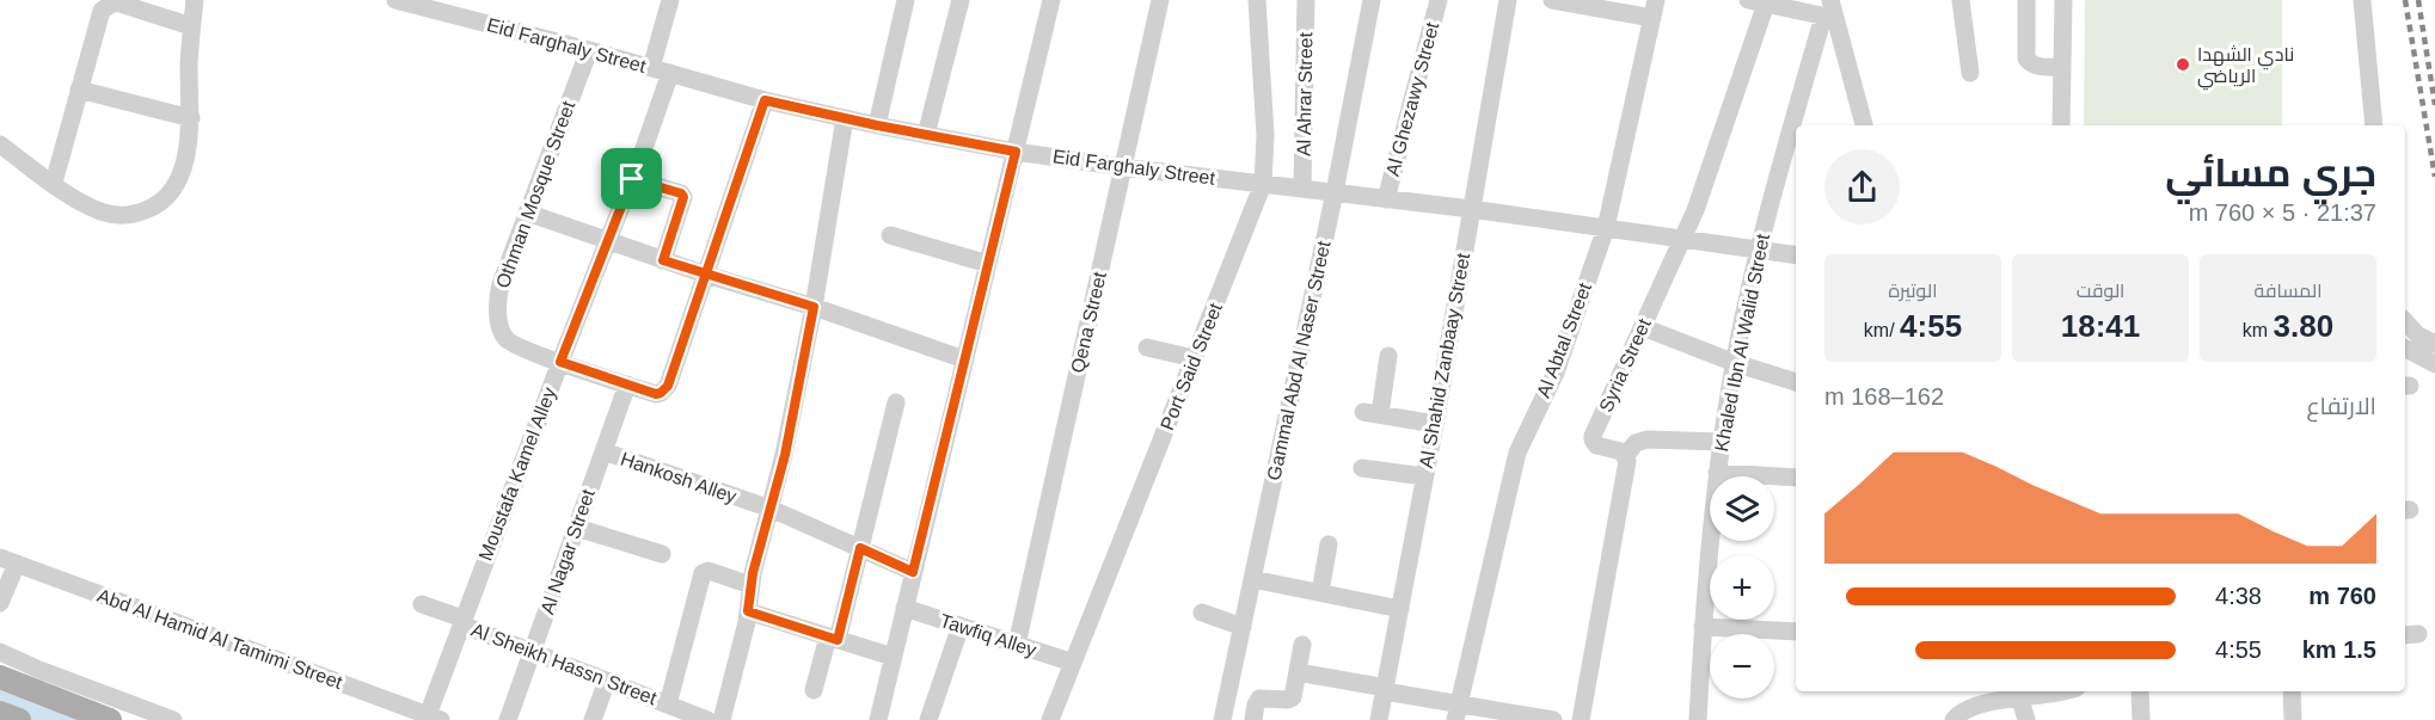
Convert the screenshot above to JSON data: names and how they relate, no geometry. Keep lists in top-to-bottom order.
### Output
{
  "streets": {
    "street": [
      "Eid Farghaly Street",
      "Al Ahrar Street",
      "Al Ghezawy Street",
      "Othman Mosque Street",
      "Qena Street",
      "Al Abtal Street",
      "Khaled Ibn Al Walid Street",
      "Gammal Abd Al Naser Street",
      "Al Shahid Zanbaay Street",
      "Syria Street",
      "Port Said Street",
      "Moustafa Kamel Alley",
      "Hankosh Alley",
      "Al Nagar Street",
      "Tawfiq Alley",
      "Abd Al Hamid Al Tamimi Street",
      "Al Sheikh Hassn Street"
    ]
  },
  "crossings": [
    ["Eid Farghaly Street", "Al Ahrar Street"],
    ["Eid Farghaly Street", "Al Ghezawy Street"],
    ["Eid Farghaly Street", "Othman Mosque Street"],
    ["Eid Farghaly Street", "Qena Street"],
    ["Eid Farghaly Street", "Al Abtal Street"],
    ["Eid Farghaly Street", "Khaled Ibn Al Walid Street"],
    ["Eid Farghaly Street", "Gammal Abd Al Naser Street"],
    ["Eid Farghaly Street", "Al Shahid Zanbaay Street"],
    ["Eid Farghaly Street", "Syria Street"],
    ["Eid Farghaly Street", "Port Said Street"],
    ["Eid Farghaly Street", "Moustafa Kamel Alley"],
    ["Othman Mosque Street", "Moustafa Kamel Alley"],
    ["Othman Mosque Street", "Al Nagar Street"],
    ["Qena Street", "Tawfiq Alley"],
    ["Port Said Street", "Tawfiq Alley"],
    ["Moustafa Kamel Alley", "Abd Al Hamid Al Tamimi Street"],
    ["Moustafa Kamel Alley", "Al Sheikh Hassn Street"],
    ["Hankosh Alley", "Al Nagar Street"],
    ["Al Nagar Street", "Al Sheikh Hassn Street"]
  ],
  "places": ["نادي الشهدا الرياضي"],
  "page": {
    "heading": ["جري مسائي", "21:37 · 5 × 760 m"],
    "stats": [
      ["المسافة", "3.80 km"],
      ["الوقت", "18:41"],
      ["الوتيرة", "4:55 /km"]
    ],
    "chart": ["الارتفاع", "162–168 m"],
    "map_buttons": ["+", "−"],
    "list": [
      {
        "name": "760 m",
        "note": "4:38"
      },
      {
        "name": "1.5 km",
        "note": "4:55"
      }
    ]
  }
}
